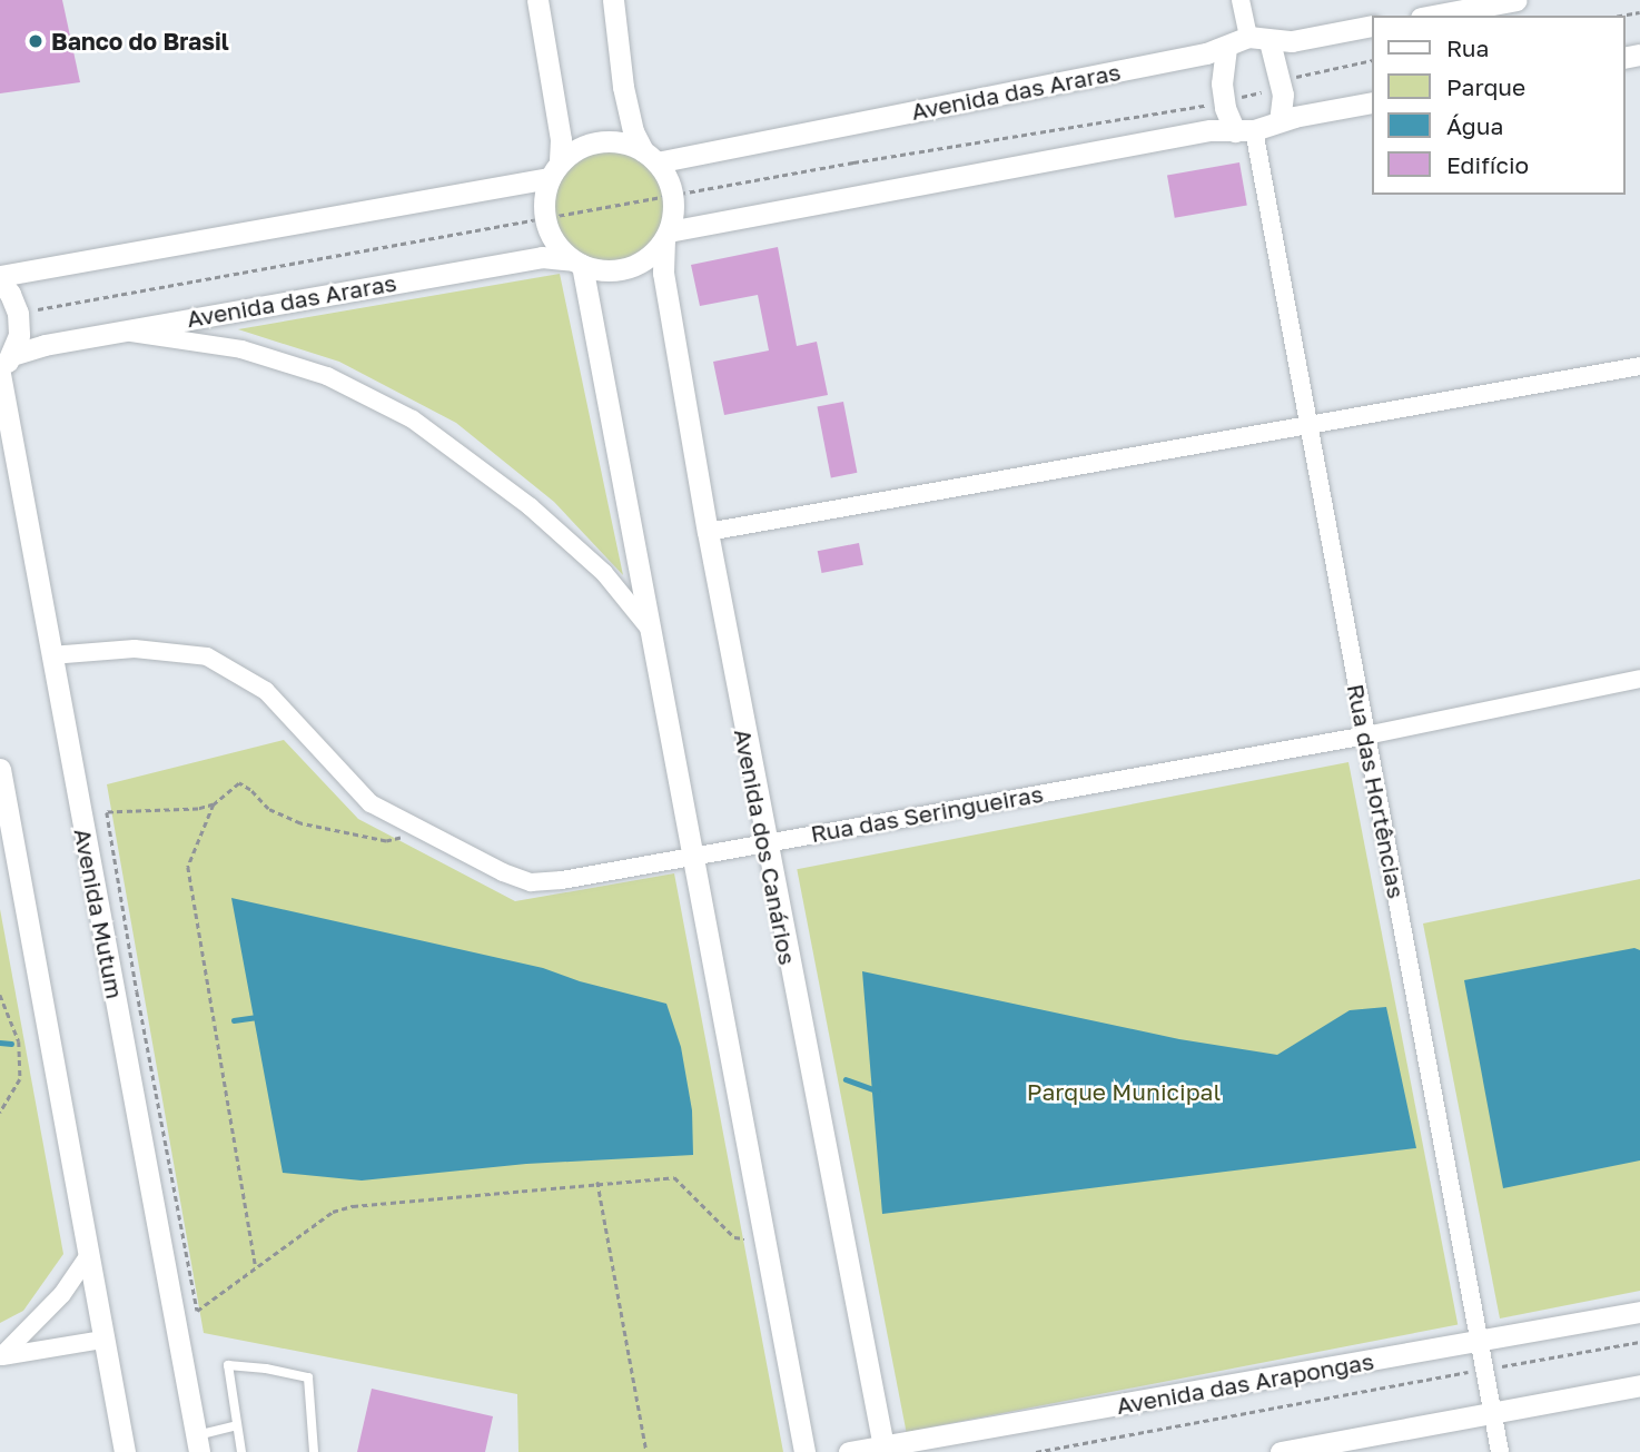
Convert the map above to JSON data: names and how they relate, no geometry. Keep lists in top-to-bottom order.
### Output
{
  "streets": {
    "street": [
      "Avenida das Araras",
      "Rua das Hortências",
      "Rua das Seringueiras",
      "Avenida dos Canários",
      "Avenida Mutum",
      "Avenida das Arapongas"
    ]
  },
  "crossings": [
    ["Avenida das Araras", "Avenida dos Canários"],
    ["Avenida das Araras", "Avenida Mutum"],
    ["Rua das Hortências", "Rua das Seringueiras"],
    ["Rua das Hortências", "Avenida das Arapongas"],
    ["Rua das Seringueiras", "Avenida dos Canários"],
    ["Rua das Seringueiras", "Avenida Mutum"],
    ["Avenida dos Canários", "Avenida das Arapongas"]
  ],
  "parks": ["Parque Municipal"],
  "places": ["Banco do Brasil"],
  "legend": [
    "Rua",
    "Parque",
    "Água",
    "Edifício"
  ]
}
